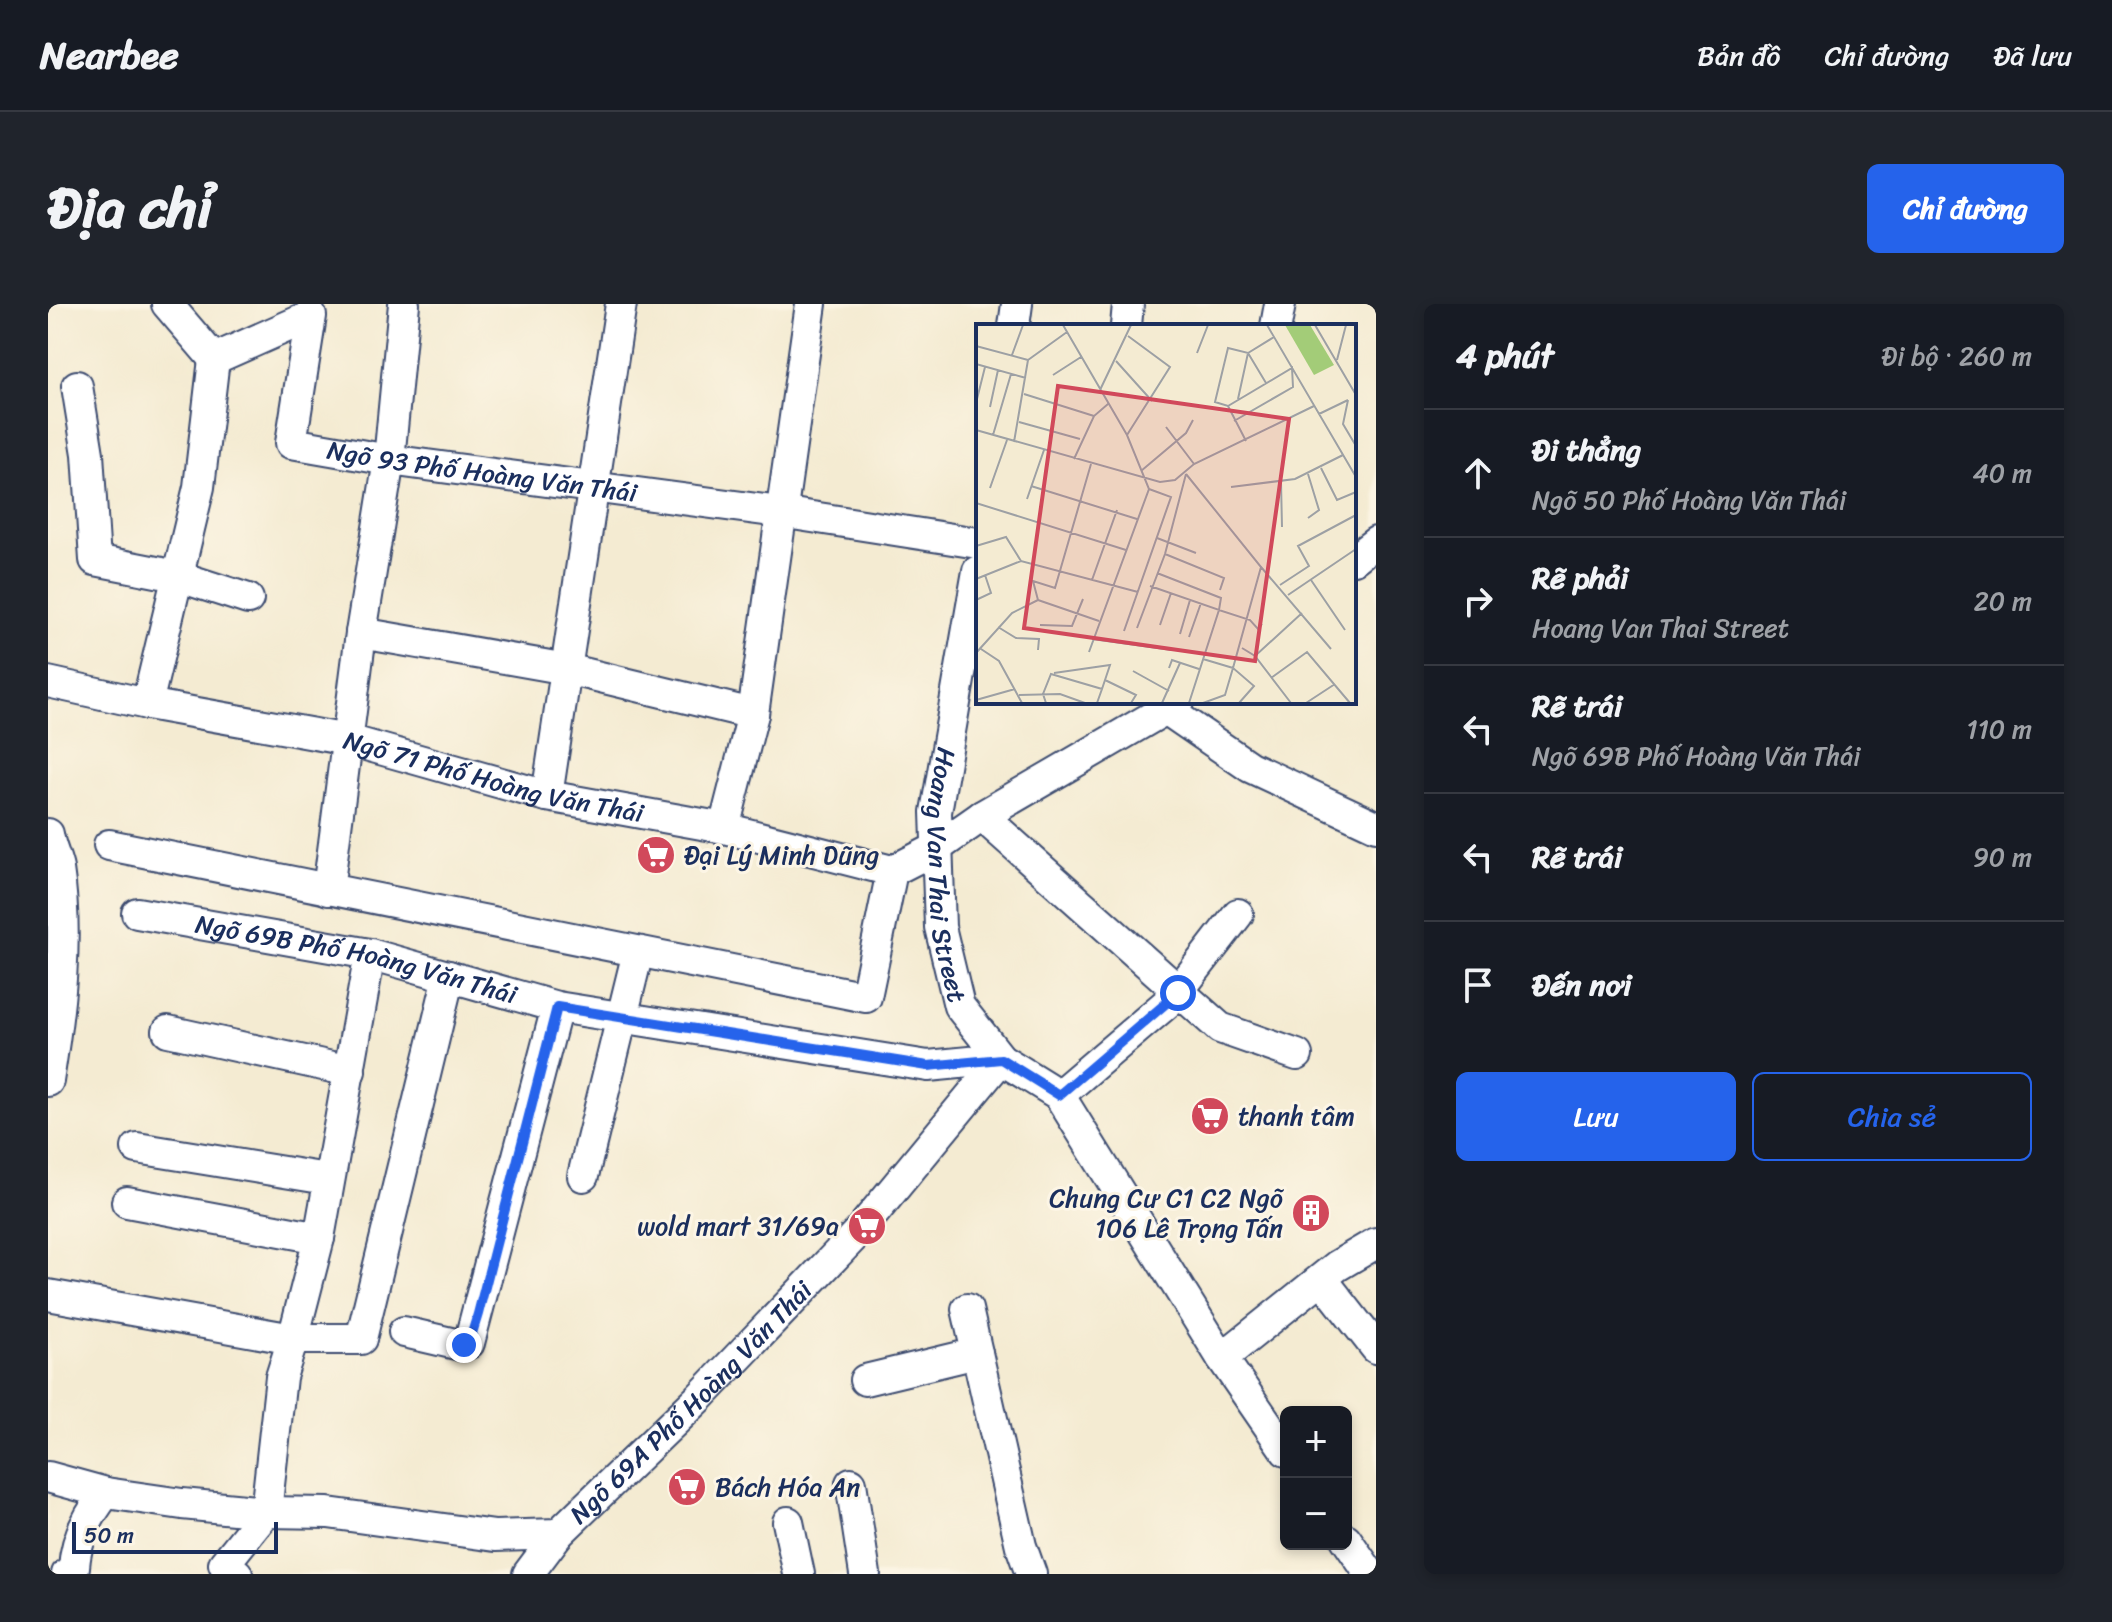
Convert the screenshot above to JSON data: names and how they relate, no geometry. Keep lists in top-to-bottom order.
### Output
{
  "streets": {
    "street": [
      "Ngõ 93 Phố Hoàng Văn Thái",
      "Ngõ 71 Phố Hoàng Văn Thái",
      "Hoang Van Thai Street",
      "Ngõ 69B Phố Hoàng Văn Thái",
      "Ngõ 69A Phố Hoàng Văn Thái"
    ]
  },
  "crossings": [
    ["Hoang Van Thai Street", "Ngõ 69B Phố Hoàng Văn Thái"],
    ["Hoang Van Thai Street", "Ngõ 69A Phố Hoàng Văn Thái"],
    ["Ngõ 69B Phố Hoàng Văn Thái", "Ngõ 69A Phố Hoàng Văn Thái"]
  ],
  "places": {
    "supermarket": [
      "Đại Lý Minh Dũng",
      "thanh tâm",
      "wold mart 31/69a",
      "Bách Hóa An"
    ],
    "building": ["Chung Cư C1 C2 Ngõ 106 Lê Trọng Tấn"]
  },
  "scale_bar": "50 m",
  "page": {
    "header": "Nearbee",
    "nav": ["Bản đồ", "Chỉ đường", "Đã lưu"],
    "title": "Địa chỉ",
    "buttons": [
      "Chỉ đường",
      ["Lưu", "Chia sẻ"]
    ],
    "heading": ["4 phút", "Đi bộ · 260 m"],
    "list": [
      ["Đi thẳng", "Ngõ 50 Phố Hoàng Văn Thái", "40 m"],
      ["Rẽ phải", "Hoang Van Thai Street", "20 m"],
      ["Rẽ trái", "Ngõ 69B Phố Hoàng Văn Thái", "110 m"],
      ["Rẽ trái", "90 m"],
      "Đến nơi"
    ],
    "map_buttons": ["+", "−"],
    "scale": "50 m"
  }
}
